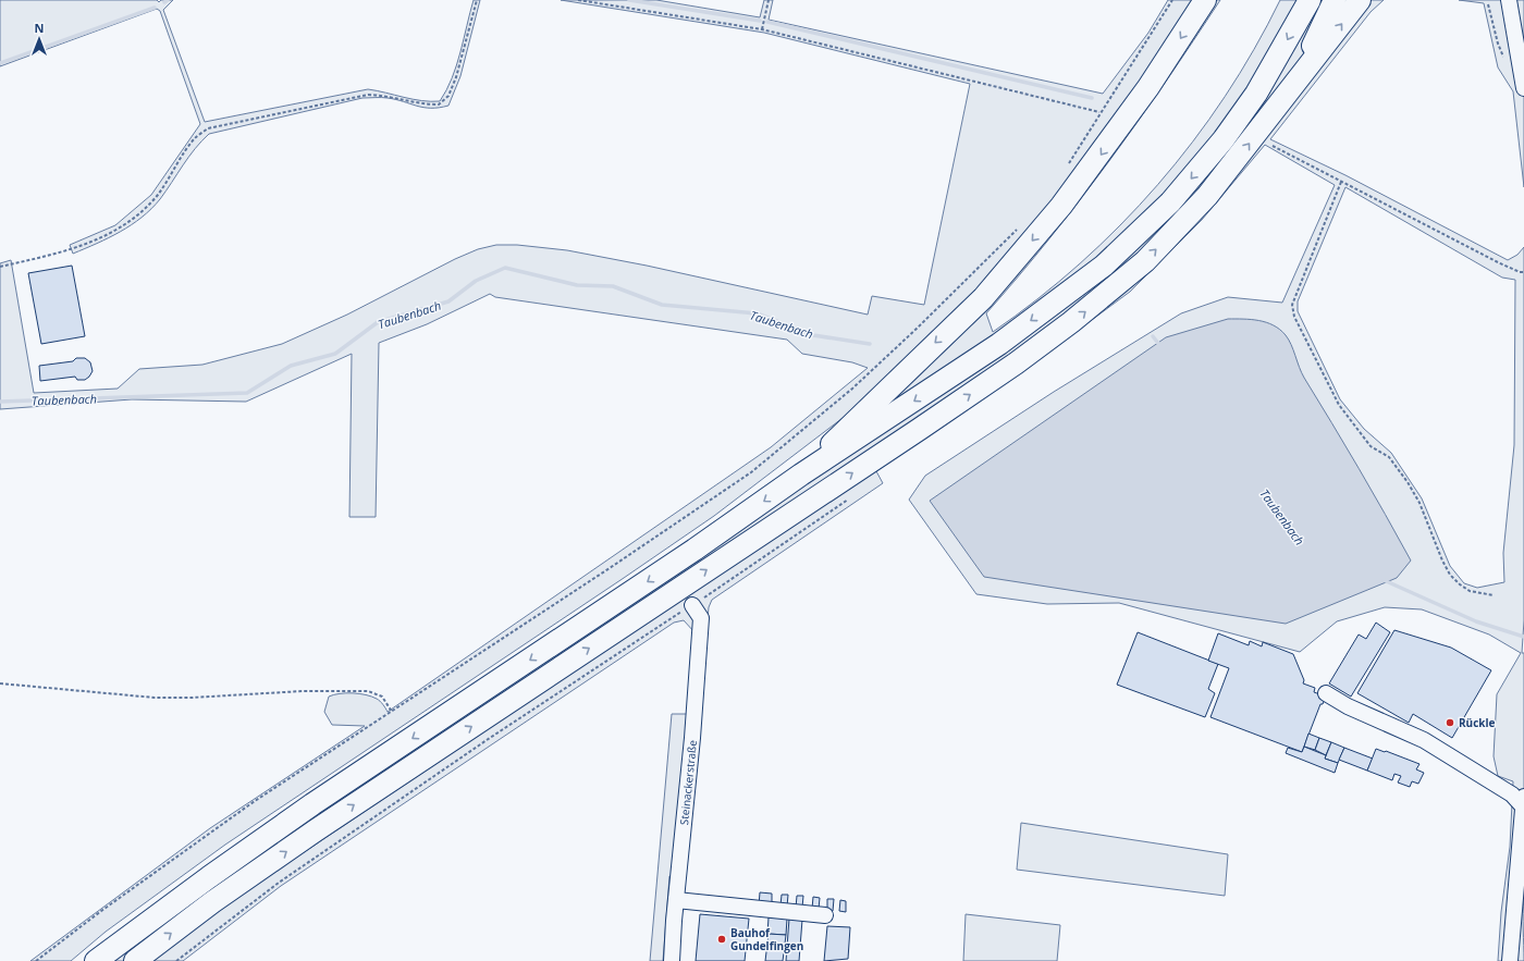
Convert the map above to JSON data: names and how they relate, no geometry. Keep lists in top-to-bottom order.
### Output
{
  "streets": {
    "street": ["Steinackerstraße"]
  },
  "water": ["Taubenbach"],
  "places": ["Rückle", "Bauhof Gundelfingen"],
  "north": "top"
}
